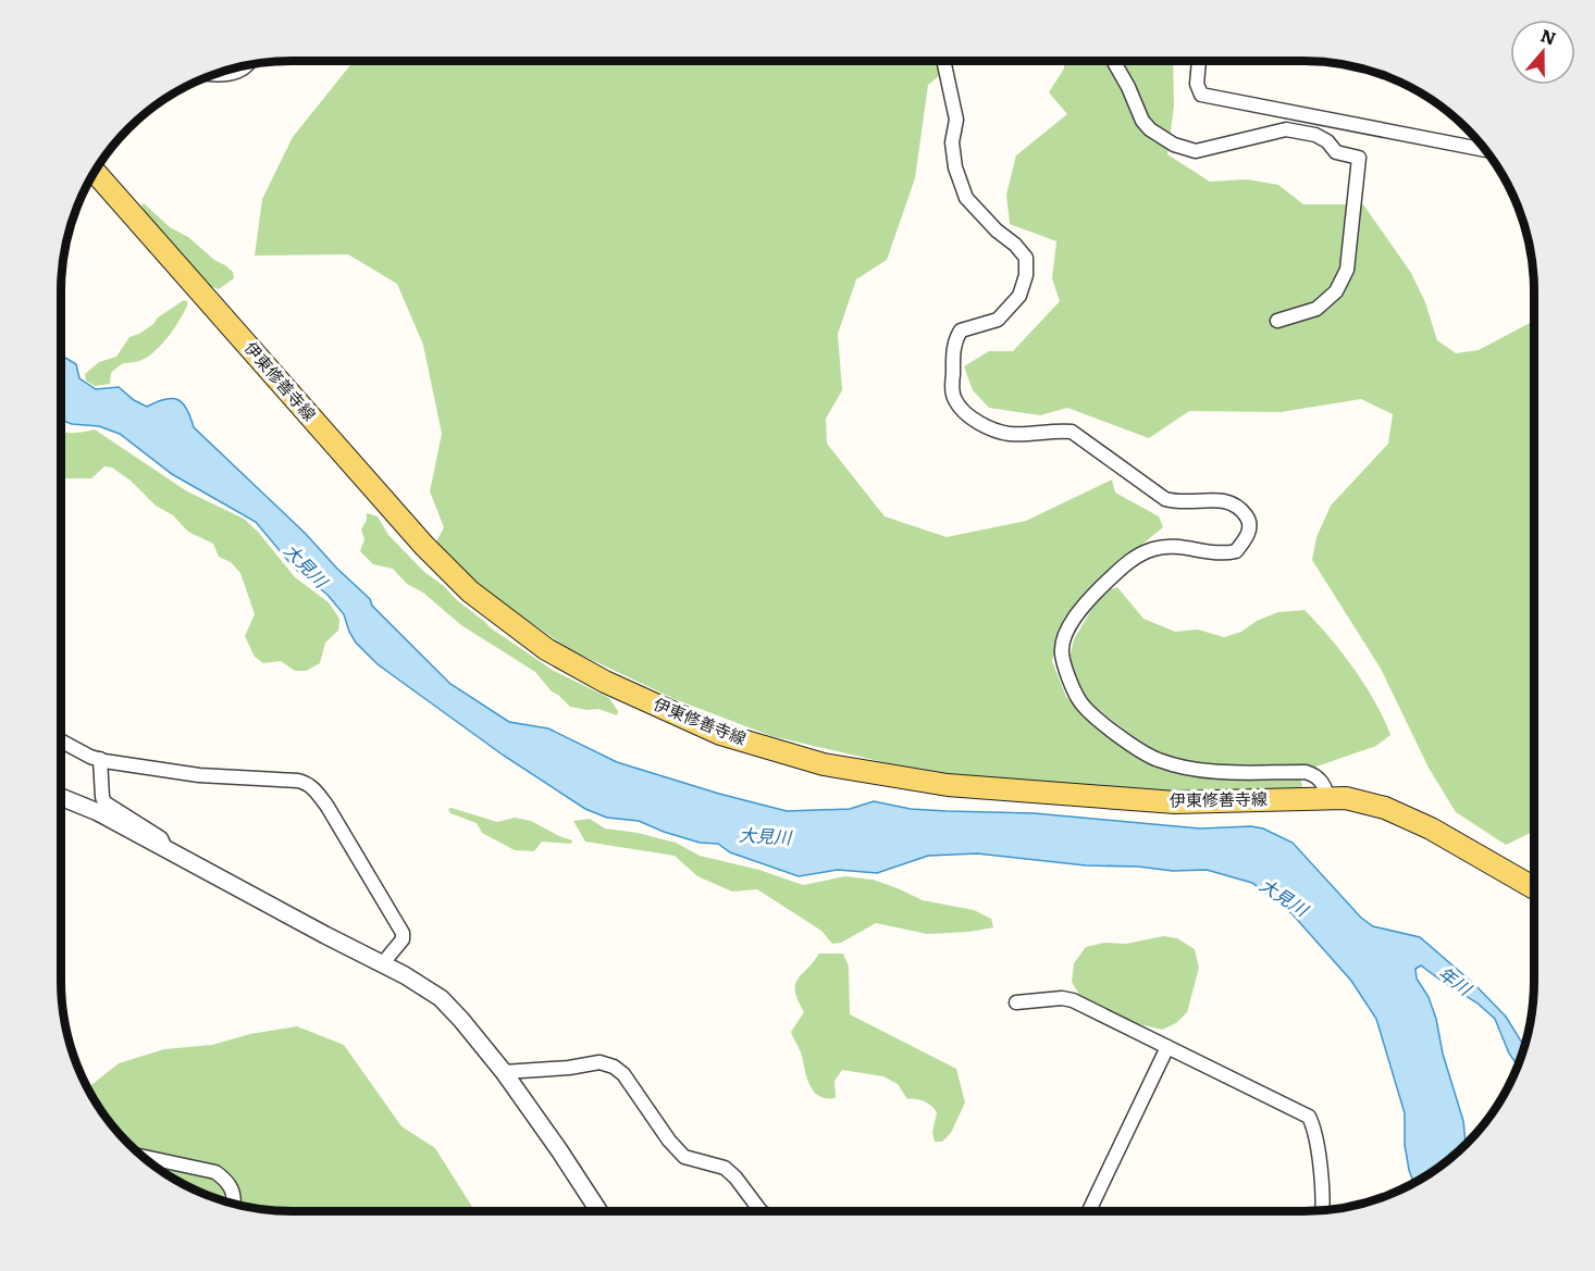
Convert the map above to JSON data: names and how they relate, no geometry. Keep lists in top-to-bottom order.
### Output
{
  "streets": {
    "main road": ["伊東修善寺線"]
  },
  "water": ["大見川", "年川"],
  "north": "top"
}
